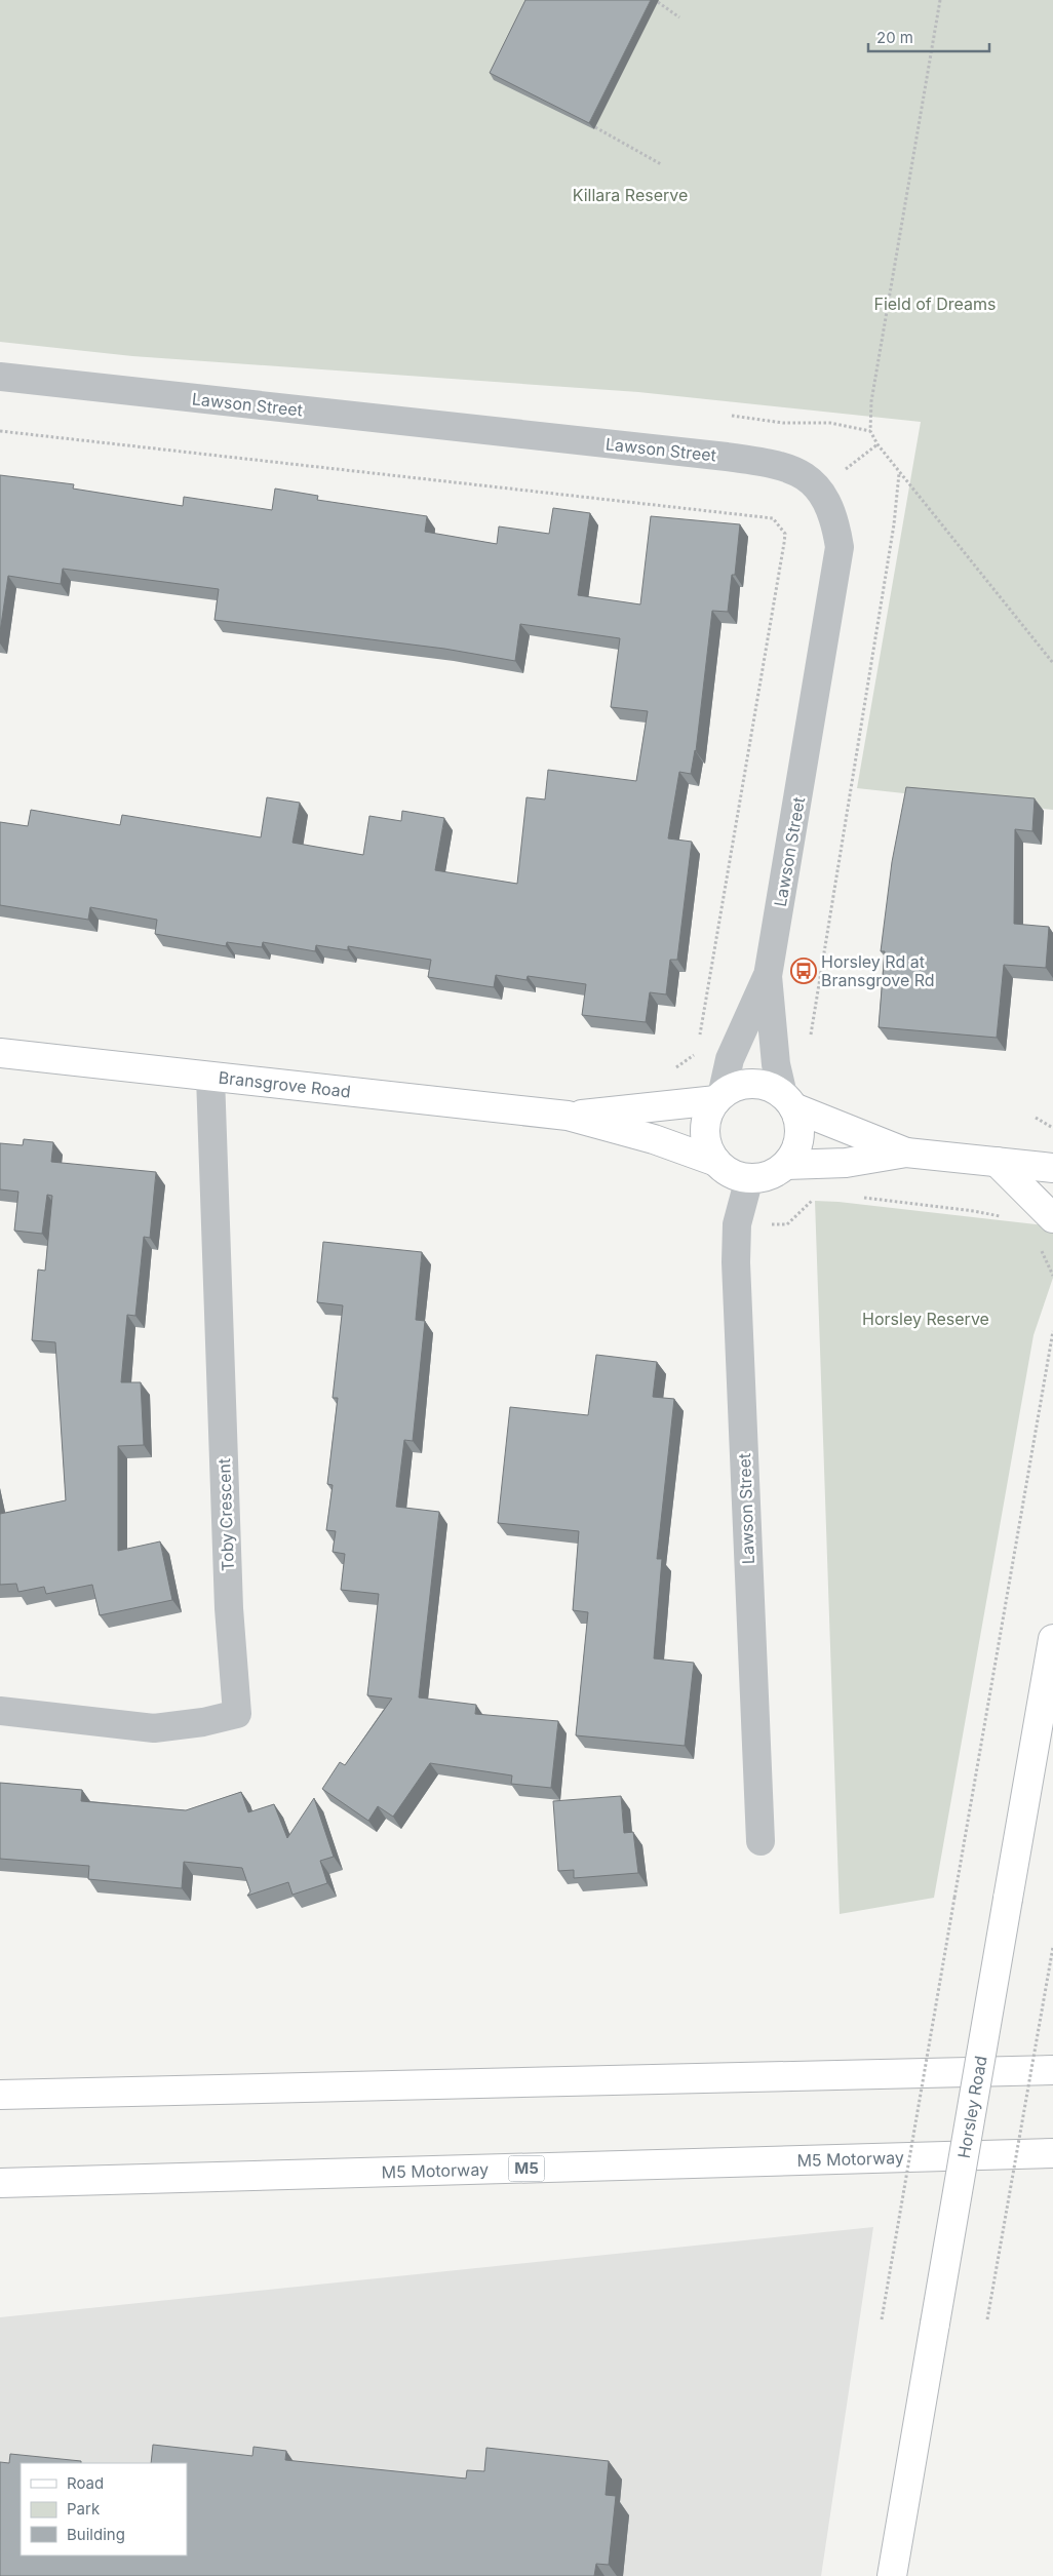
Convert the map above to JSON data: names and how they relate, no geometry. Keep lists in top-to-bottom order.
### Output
{
  "streets": {
    "main road": [
      "Bransgrove Road",
      "Horsley Road",
      "M5 Motorway",
      "M5"
    ],
    "street": ["Lawson Street", "Toby Crescent"]
  },
  "crossings": [
    ["Lawson Street", "Bransgrove Road"],
    ["Bransgrove Road", "Toby Crescent"]
  ],
  "parks": ["Killara Reserve", "Field of Dreams", "Horsley Reserve"],
  "places": {
    "bus stop": ["Horsley Rd at Bransgrove Rd"]
  },
  "legend": ["Road", "Park", "Building"],
  "scale_bar": "20 m"
}
